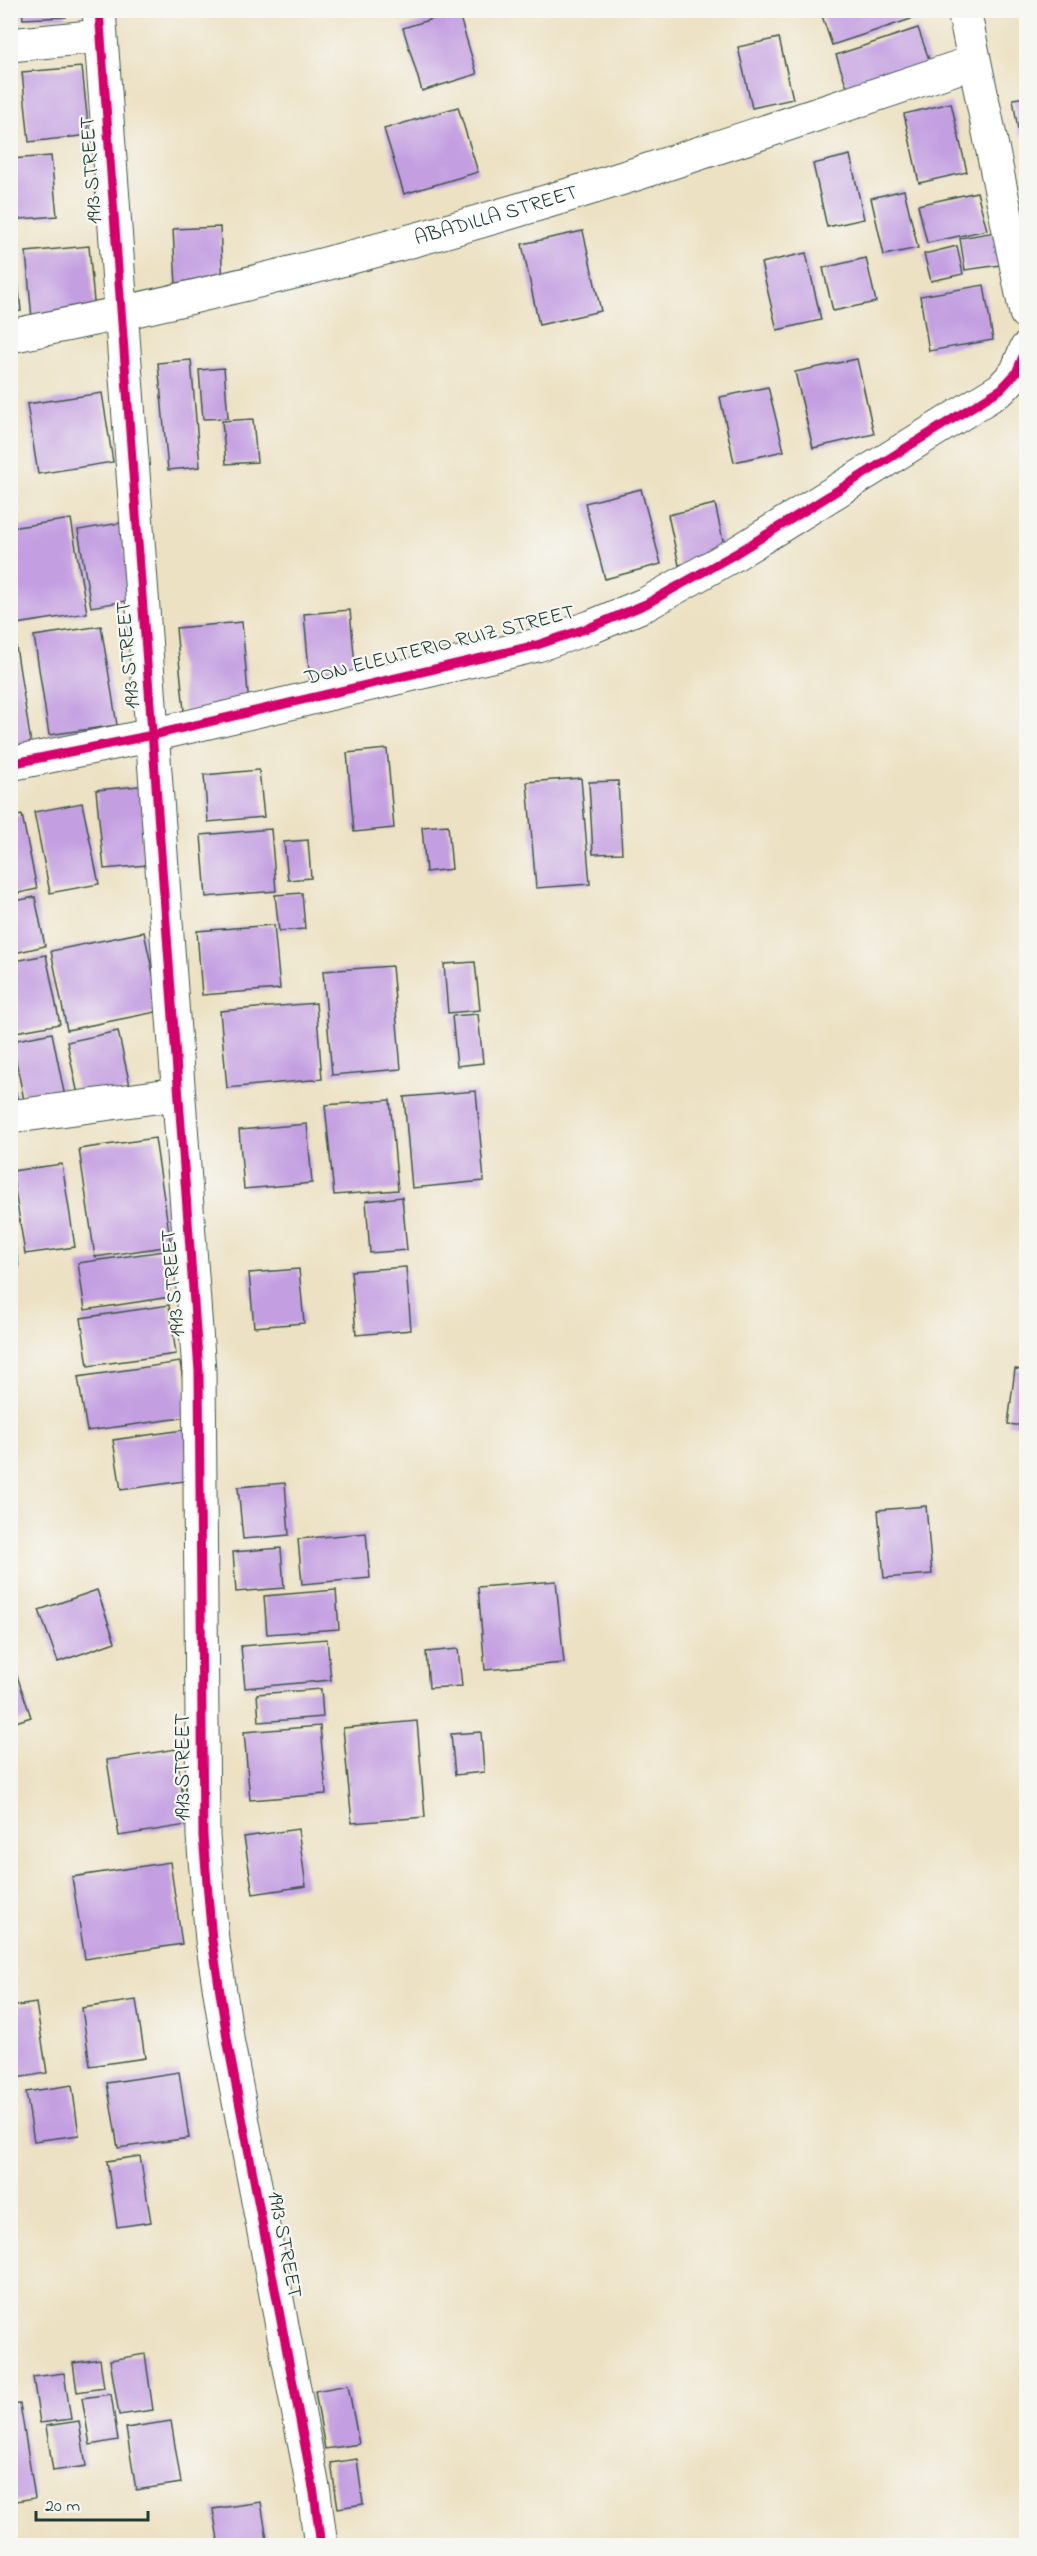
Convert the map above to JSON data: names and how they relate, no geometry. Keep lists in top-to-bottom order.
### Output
{
  "streets": {
    "street": ["1913 STREET", "ABADILLA STREET", "DON ELEUTERIO RUIZ STREET"]
  },
  "crossings": [
    ["1913 STREET", "ABADILLA STREET"],
    ["1913 STREET", "DON ELEUTERIO RUIZ STREET"]
  ],
  "scale_bar": "20 m"
}
